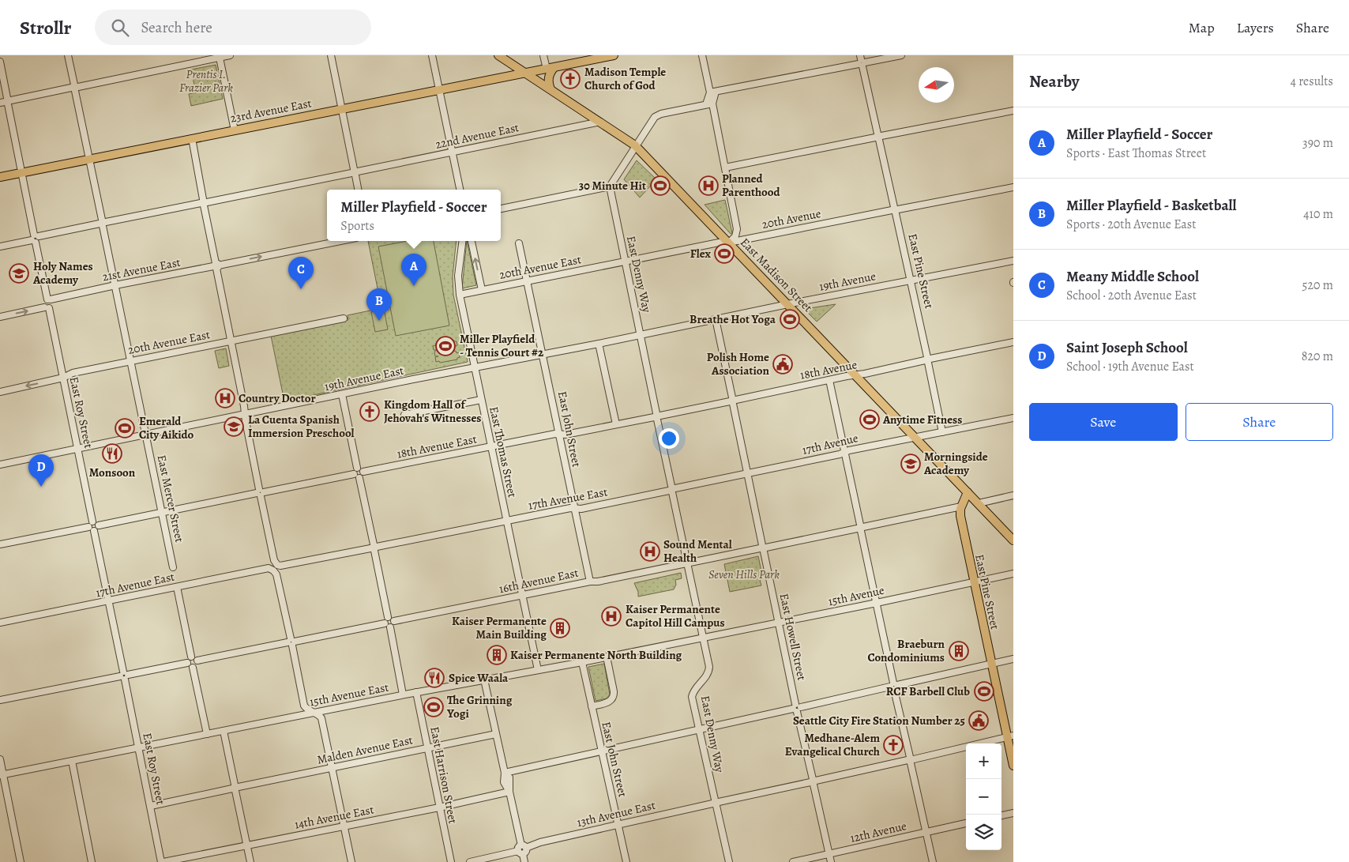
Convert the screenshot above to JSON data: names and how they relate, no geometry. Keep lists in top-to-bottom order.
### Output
{
  "streets": {
    "main road": ["23rd Avenue East", "East Pine Street", "East Madison Street"],
    "street": [
      "22nd Avenue East",
      "20th Avenue",
      "20th Avenue East",
      "21st Avenue East",
      "East Denny Way",
      "19th Avenue",
      "18th Avenue",
      "19th Avenue East",
      "East Roy Street",
      "East John Street",
      "17th Avenue",
      "18th Avenue East",
      "East Thomas Street",
      "East Mercer Street",
      "17th Avenue East",
      "16th Avenue East",
      "15th Avenue",
      "East Howell Street",
      "15th Avenue East",
      "Malden Avenue East",
      "East Harrison Street",
      "13th Avenue East",
      "14th Avenue East",
      "12th Avenue"
    ]
  },
  "crossings": [
    ["23rd Avenue East", "East Madison Street"],
    ["23rd Avenue East", "East Mercer Street"],
    ["22nd Avenue East", "East Madison Street"],
    ["22nd Avenue East", "East Mercer Street"],
    ["20th Avenue", "20th Avenue East"],
    ["20th Avenue", "East Pine Street"],
    ["20th Avenue", "East Denny Way"],
    ["20th Avenue", "East Madison Street"],
    ["20th Avenue East", "East Denny Way"],
    ["20th Avenue East", "East Roy Street"],
    ["20th Avenue East", "East John Street"],
    ["20th Avenue East", "East Thomas Street"],
    ["20th Avenue East", "East Mercer Street"],
    ["21st Avenue East", "East Mercer Street"],
    ["East Pine Street", "East Madison Street"],
    ["East Pine Street", "19th Avenue"],
    ["East Pine Street", "18th Avenue"],
    ["East Pine Street", "17th Avenue"],
    ["East Pine Street", "16th Avenue East"],
    ["East Pine Street", "15th Avenue"],
    ["East Pine Street", "13th Avenue East"],
    ["East Denny Way", "19th Avenue"],
    ["East Denny Way", "18th Avenue"],
    ["East Denny Way", "19th Avenue East"],
    ["East Denny Way", "17th Avenue"],
    ["East Denny Way", "18th Avenue East"],
    ["East Denny Way", "17th Avenue East"],
    ["East Denny Way", "16th Avenue East"],
    ["East Denny Way", "15th Avenue"],
    ["East Denny Way", "15th Avenue East"],
    ["East Denny Way", "13th Avenue East"],
    ["East Madison Street", "19th Avenue"],
    ["East Madison Street", "18th Avenue"],
    ["East Madison Street", "17th Avenue"],
    ["19th Avenue", "19th Avenue East"],
    ["19th Avenue", "East Howell Street"],
    ["18th Avenue", "18th Avenue East"],
    ["18th Avenue", "East Howell Street"],
    ["19th Avenue East", "East Roy Street"],
    ["19th Avenue East", "East John Street"],
    ["19th Avenue East", "East Thomas Street"],
    ["19th Avenue East", "East Mercer Street"],
    ["East Roy Street", "17th Avenue East"],
    ["East Roy Street", "15th Avenue East"],
    ["East Roy Street", "Malden Avenue East"],
    ["East Roy Street", "14th Avenue East"],
    ["East John Street", "18th Avenue East"],
    ["East John Street", "17th Avenue East"],
    ["East John Street", "16th Avenue East"],
    ["East John Street", "15th Avenue East"],
    ["East John Street", "13th Avenue East"],
    ["17th Avenue", "17th Avenue East"],
    ["17th Avenue", "East Howell Street"],
    ["18th Avenue East", "East Thomas Street"],
    ["East Thomas Street", "17th Avenue East"],
    ["East Thomas Street", "16th Avenue East"],
    ["East Thomas Street", "15th Avenue East"],
    ["16th Avenue East", "East Howell Street"],
    ["15th Avenue", "East Howell Street"],
    ["15th Avenue", "15th Avenue East"],
    ["East Howell Street", "13th Avenue East"],
    ["East Howell Street", "12th Avenue"],
    ["15th Avenue East", "East Harrison Street"],
    ["Malden Avenue East", "East Harrison Street"],
    ["East Harrison Street", "14th Avenue East"]
  ],
  "one_way": ["21st Avenue East"],
  "parks": ["Prentis I. Frazier Park", "Seven Hills Park"],
  "places": {
    "church": ["Madison Temple Church of God", "Kingdom Hall of Jehovah's Witnesses", "Medhane-Alem Evangelical Church"],
    "sports": [
      "30 Minute Hit",
      "Flex",
      "Breathe Hot Yoga",
      "Miller Playfield - Tennis Court #2",
      "Anytime Fitness",
      "Emerald City Aikido",
      "RCF Barbell Club",
      "The Grinning Yogi"
    ],
    "hospital": [
      "Planned Parenthood",
      "Country Doctor",
      "Sound Mental Health",
      "Kaiser Permanente Capitol Hill Campus"
    ],
    "school or university": ["Holy Names Academy", "La Cuenta Spanish Immersion Preschool", "Morningside Academy"],
    "public building": ["Polish Home Association", "Seattle City Fire Station Number 25"],
    "restaurant": ["Monsoon", "Spice Waala"],
    "building": ["Kaiser Permanente Main Building", "Braeburn Condominiums", "Kaiser Permanente North Building"]
  },
  "north": "left",
  "page": {
    "header": "Strollr",
    "search": "Search here",
    "nav": ["Map", "Layers", "Share"],
    "heading": ["Nearby", "4 results"],
    "list": [
      {
        "mark": "A",
        "name": "Miller Playfield - Soccer",
        "note": "Sports · East Thomas Street",
        "value": "390 m"
      },
      {
        "mark": "B",
        "name": "Miller Playfield - Basketball",
        "note": "Sports · 20th Avenue East",
        "value": "410 m"
      },
      {
        "mark": "C",
        "name": "Meany Middle School",
        "note": "School · 20th Avenue East",
        "value": "520 m"
      },
      {
        "mark": "D",
        "name": "Saint Joseph School",
        "note": "School · 19th Avenue East",
        "value": "820 m"
      }
    ],
    "popup": ["Miller Playfield - Soccer", "Sports"],
    "pins": [
      "A",
      "C",
      "B",
      "D"
    ],
    "buttons": ["Save", "Share"],
    "map_buttons": ["+", "−"]
  }
}
